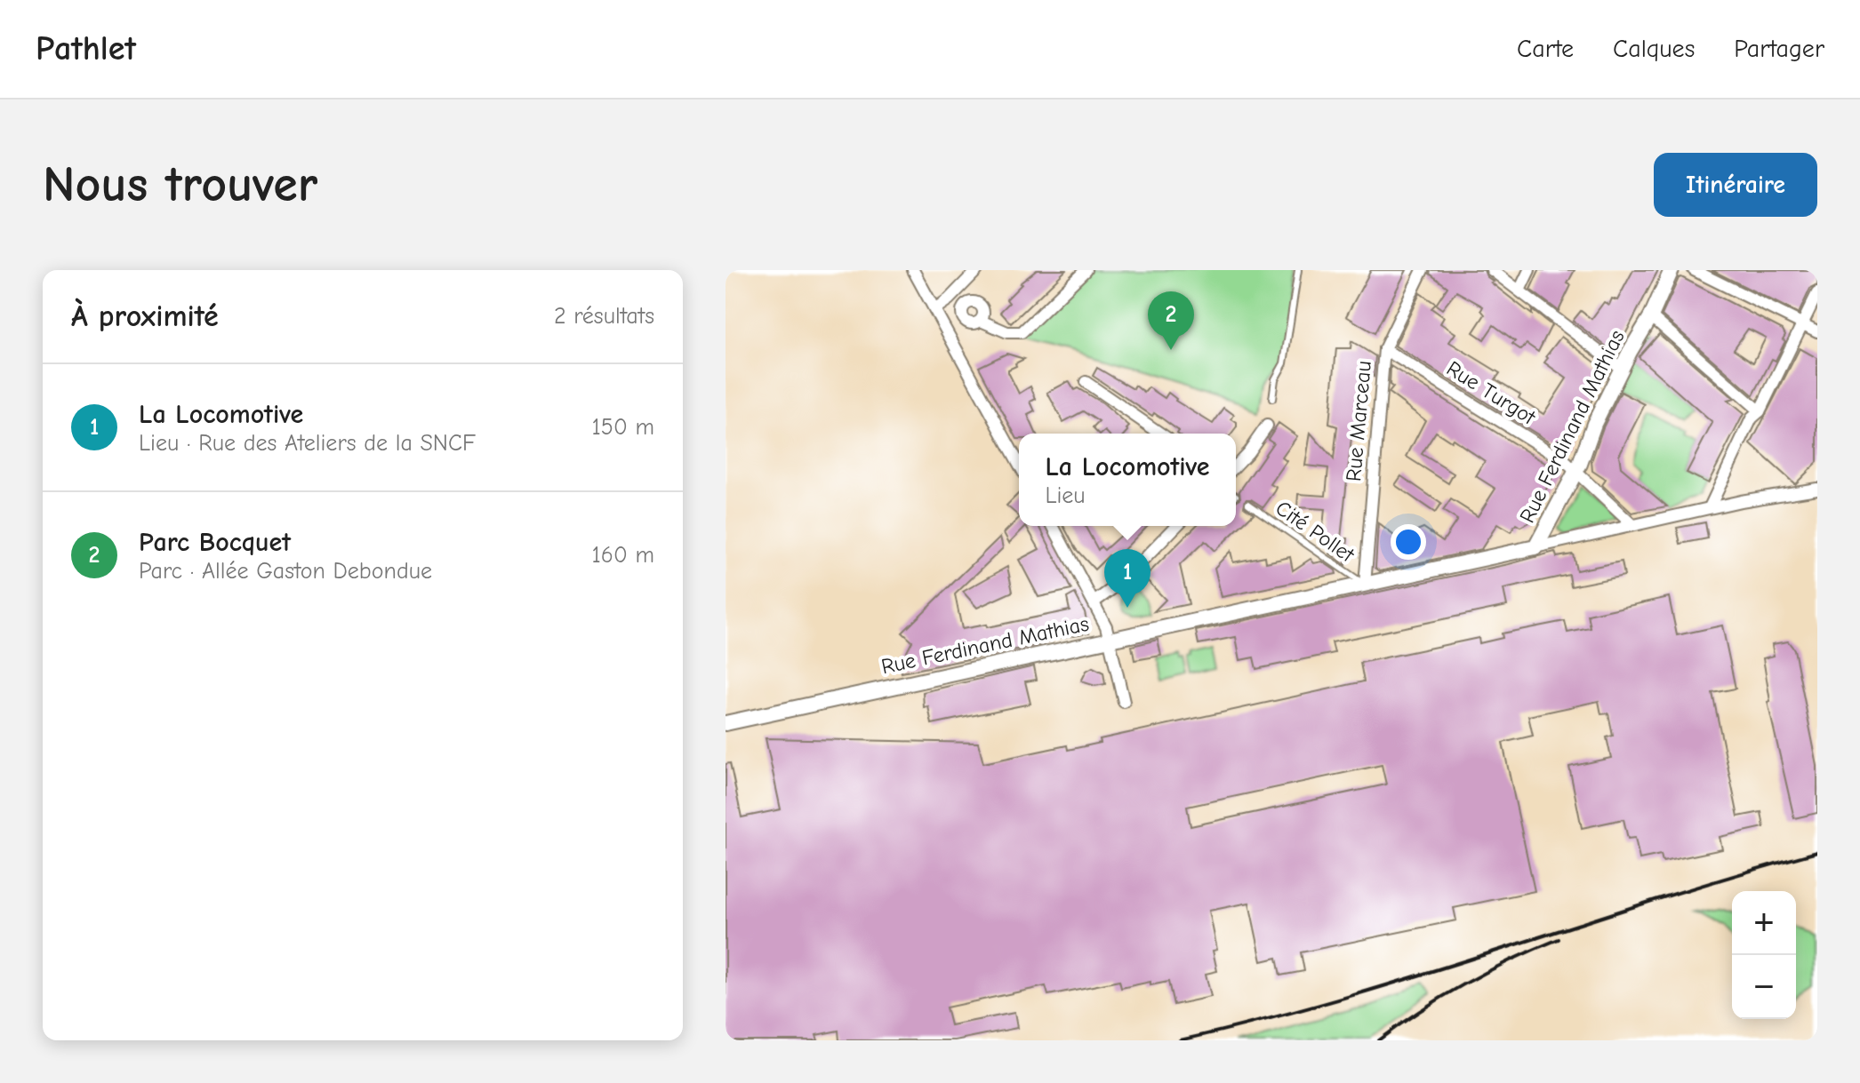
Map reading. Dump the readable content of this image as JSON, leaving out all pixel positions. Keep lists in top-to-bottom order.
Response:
{
  "streets": {
    "street": ["Rue Turgot", "Rue Marceau", "Rue Ferdinand Mathias"],
    "lane": ["Cité Pollet"]
  },
  "crossings": [
    ["Rue Turgot", "Rue Marceau"],
    ["Rue Turgot", "Rue Ferdinand Mathias"],
    ["Rue Marceau", "Rue Ferdinand Mathias"],
    ["Rue Marceau", "Cité Pollet"],
    ["Rue Ferdinand Mathias", "Cité Pollet"]
  ],
  "page": {
    "header": "Pathlet",
    "nav": ["Carte", "Calques", "Partager"],
    "buttons": "Itinéraire",
    "title": "Nous trouver",
    "heading": ["À proximité", "2 résultats"],
    "pins": ["2", "1"],
    "list": [
      {
        "mark": "1",
        "name": "La Locomotive",
        "note": "Lieu · Rue des Ateliers de la SNCF",
        "value": "150 m"
      },
      {
        "mark": "2",
        "name": "Parc Bocquet",
        "note": "Parc · Allée Gaston Debondue",
        "value": "160 m"
      }
    ],
    "popup": ["La Locomotive", "Lieu"],
    "map_buttons": ["+", "−"]
  }
}
